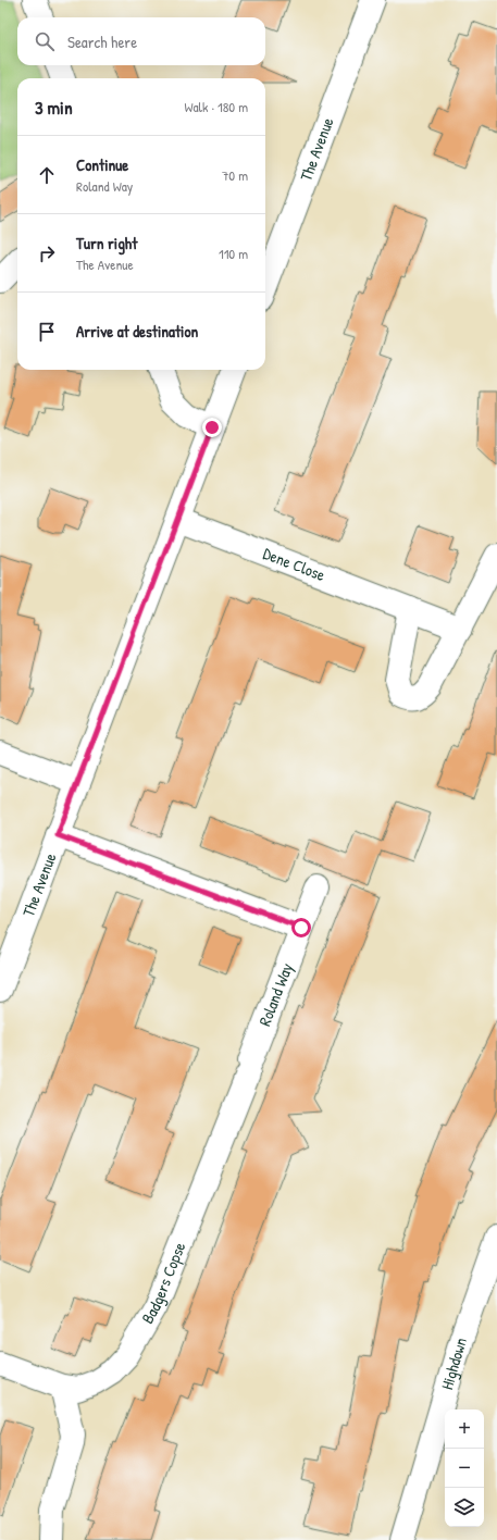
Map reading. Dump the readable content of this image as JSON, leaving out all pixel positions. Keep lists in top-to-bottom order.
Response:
{
  "streets": {
    "street": [
      "The Avenue",
      "Dene Close",
      "Roland Way",
      "Badgers Copse",
      "Highdown"
    ]
  },
  "crossings": [
    ["The Avenue", "Dene Close"],
    ["Roland Way", "Badgers Copse"]
  ],
  "page": {
    "search": "Search here",
    "heading": ["3 min", "Walk · 180 m"],
    "list": [
      ["Continue", "Roland Way", "70 m"],
      ["Turn right", "The Avenue", "110 m"],
      "Arrive at destination"
    ],
    "map_buttons": ["+", "−"]
  }
}
